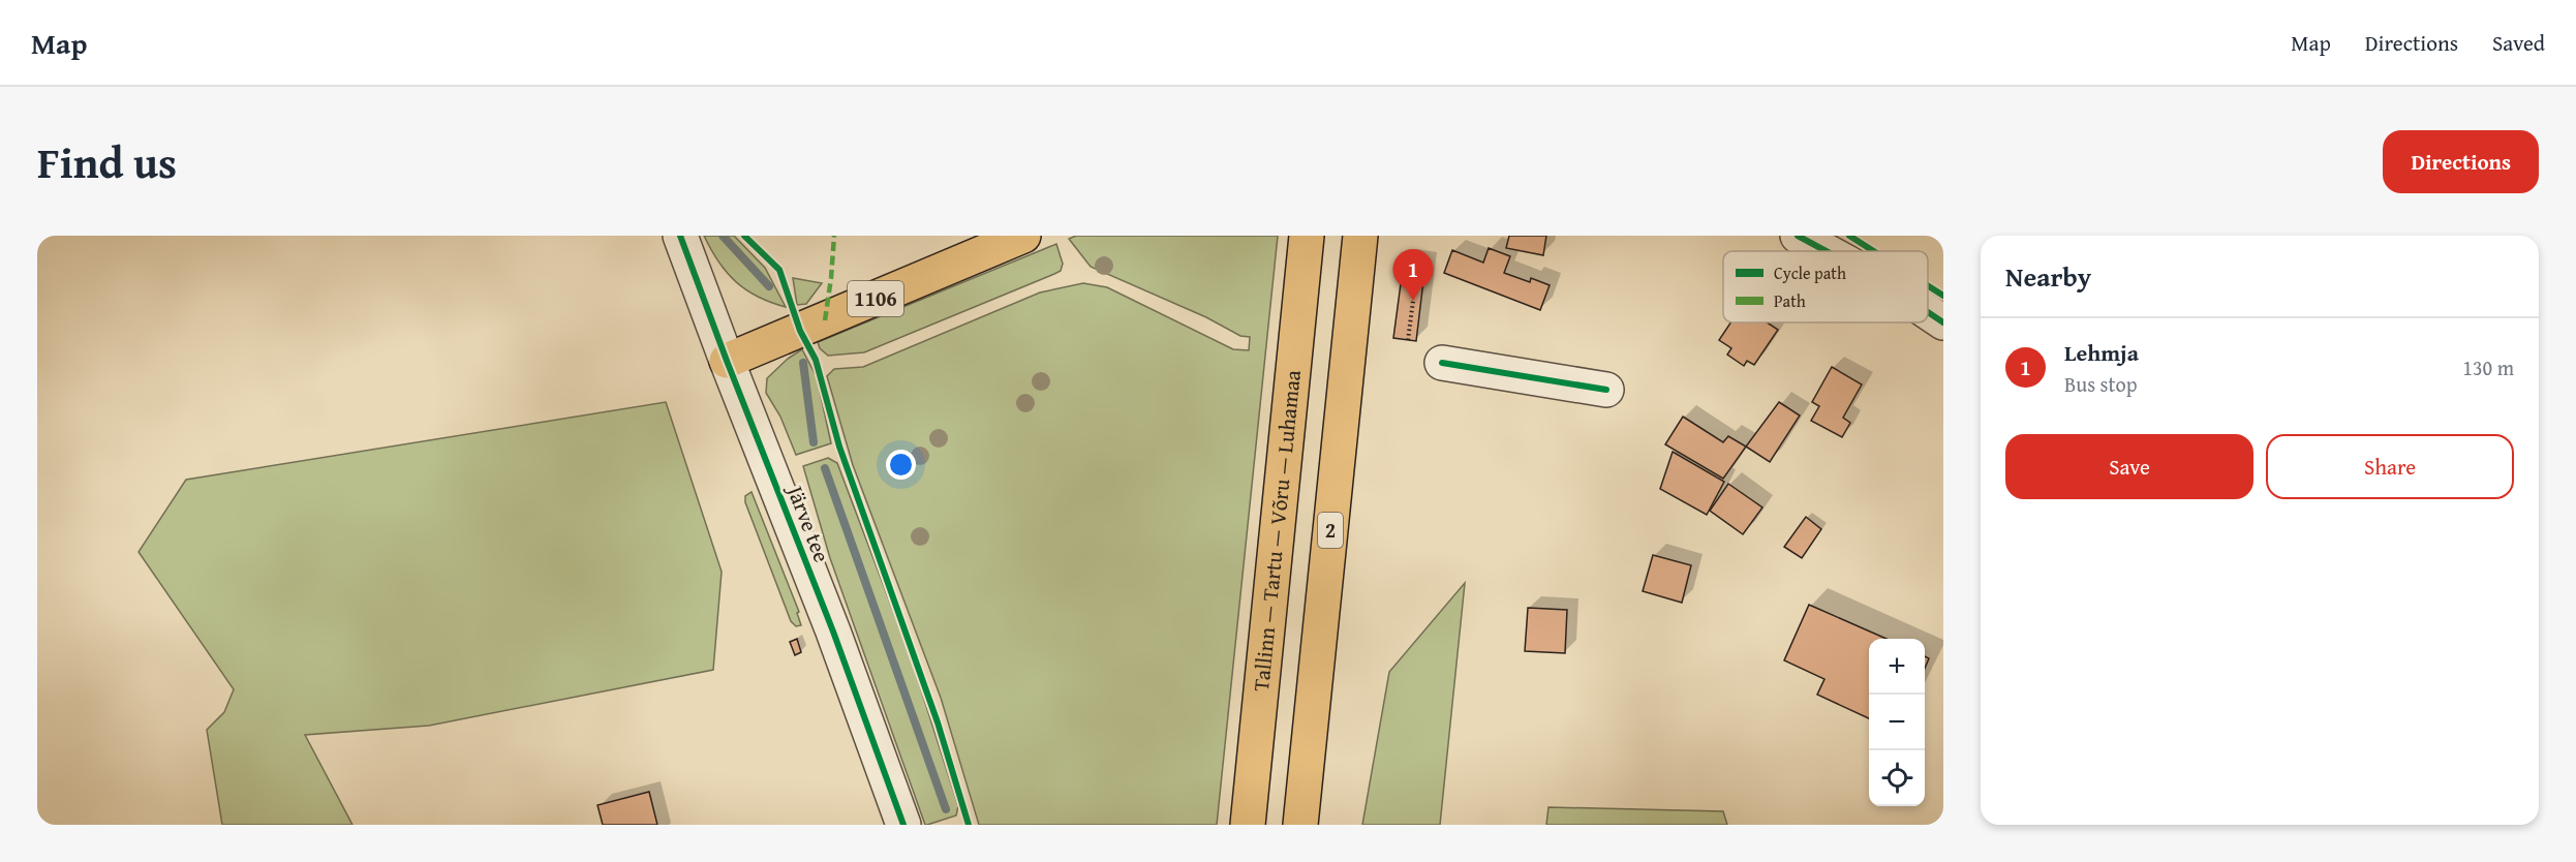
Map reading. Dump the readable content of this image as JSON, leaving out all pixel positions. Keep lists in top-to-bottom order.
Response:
{
  "streets": {
    "highway": ["1106", "Tallinn — Tartu — Võru — Luhamaa", "2"],
    "street": ["Järve tee"]
  },
  "crossings": [
    ["1106", "Järve tee"]
  ],
  "legend": ["Cycle path", "Path"],
  "page": {
    "header": "Map",
    "nav": ["Map", "Directions", "Saved"],
    "title": "Find us",
    "buttons": [
      "Directions",
      ["Save", "Share"]
    ],
    "heading": "Nearby",
    "pins": "1",
    "list": [
      {
        "mark": "1",
        "name": "Lehmja",
        "note": "Bus stop",
        "value": "130 m"
      }
    ],
    "map_buttons": ["+", "−"]
  }
}
